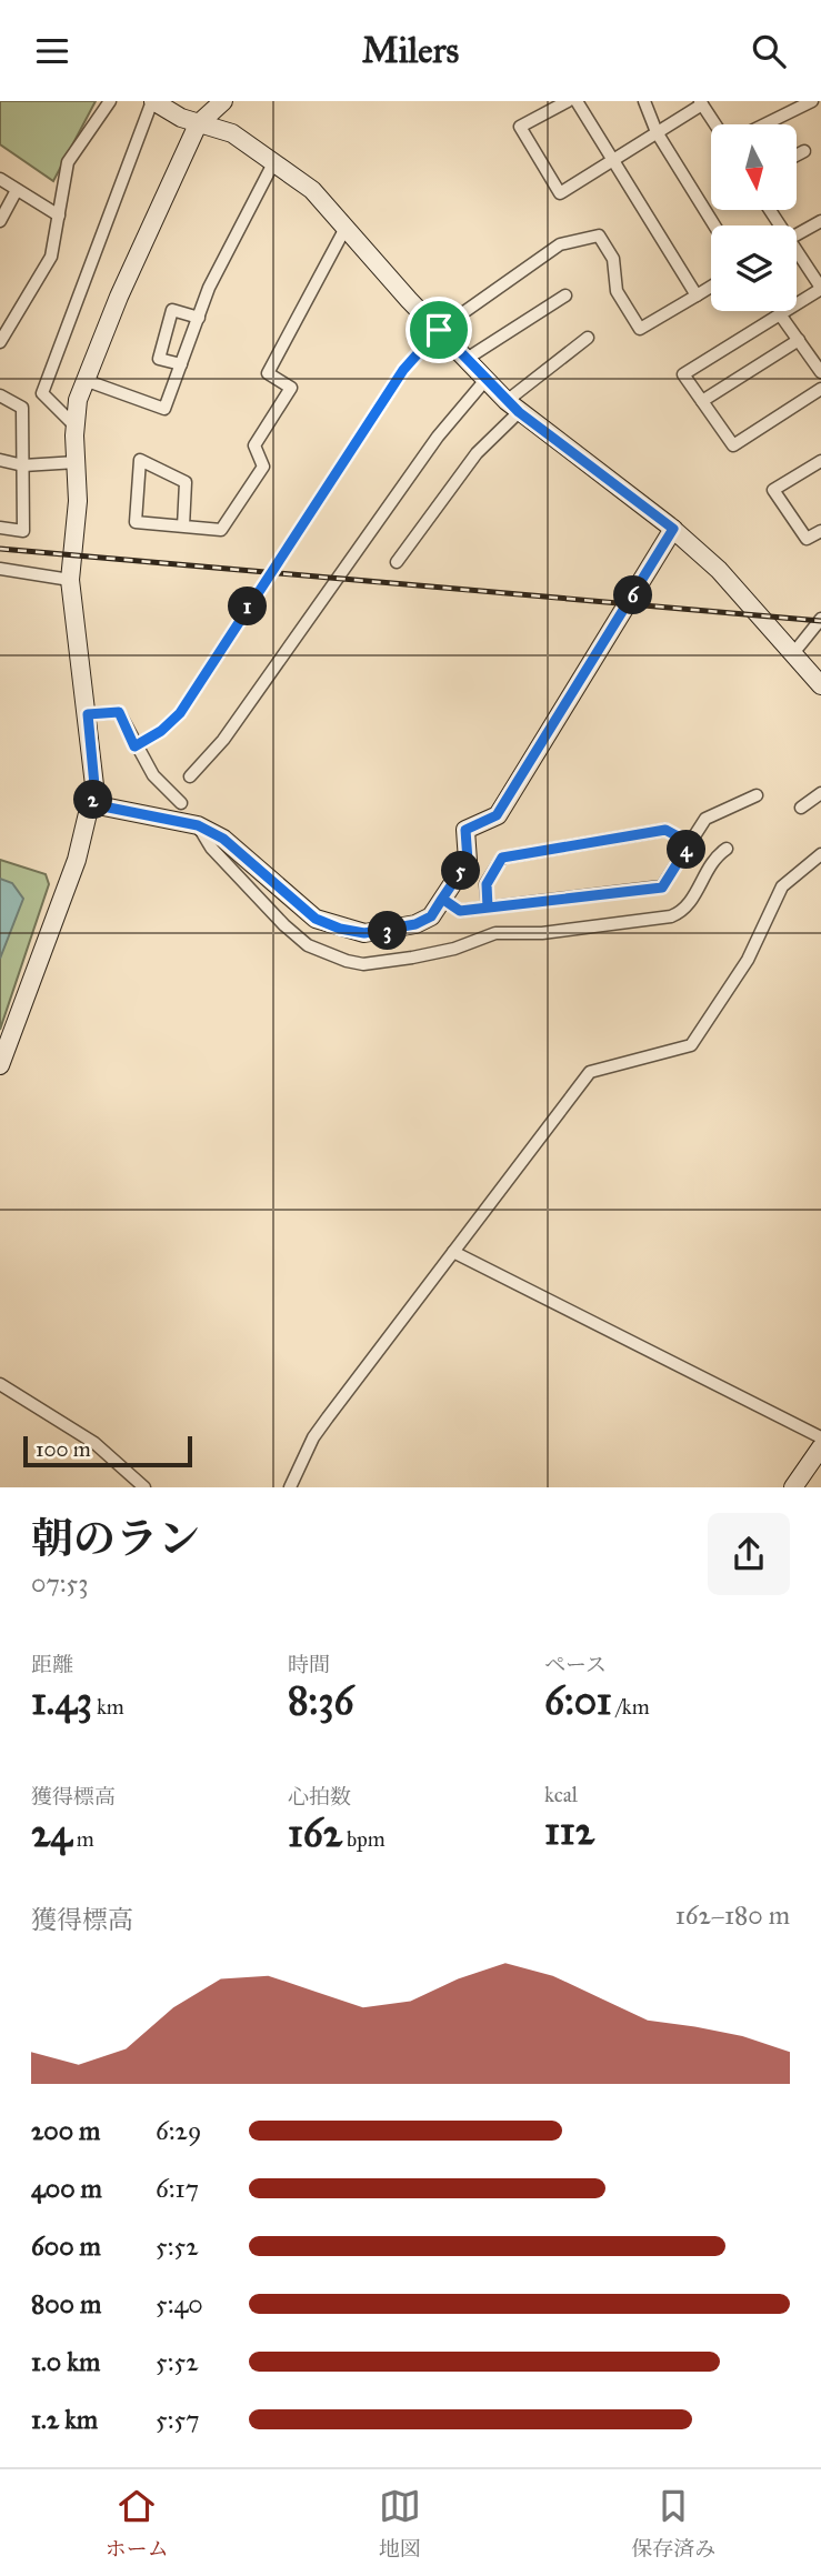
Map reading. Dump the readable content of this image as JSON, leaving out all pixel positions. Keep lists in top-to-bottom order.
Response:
{
  "scale_bar": "100 m",
  "north": "bottom",
  "page": {
    "header": "Milers",
    "pins": [
      "6",
      "1",
      "2",
      "4",
      "5",
      "3"
    ],
    "scale": "100 m",
    "heading": ["朝のラン", "07:53"],
    "stats": [
      ["距離", "1.43 km"],
      ["時間", "8:36"],
      ["ペース", "6:01 /km"],
      ["獲得標高", "24 m"],
      ["心拍数", "162 bpm"],
      ["kcal", "112"]
    ],
    "chart": ["獲得標高", "162–180 m"],
    "list": [
      {
        "name": "200 m",
        "note": "6:29"
      },
      {
        "name": "400 m",
        "note": "6:17"
      },
      {
        "name": "600 m",
        "note": "5:52"
      },
      {
        "name": "800 m",
        "note": "5:40"
      },
      {
        "name": "1.0 km",
        "note": "5:52"
      },
      {
        "name": "1.2 km",
        "note": "5:57"
      }
    ],
    "tabs": ["ホーム", "地図", "保存済み"]
  }
}
